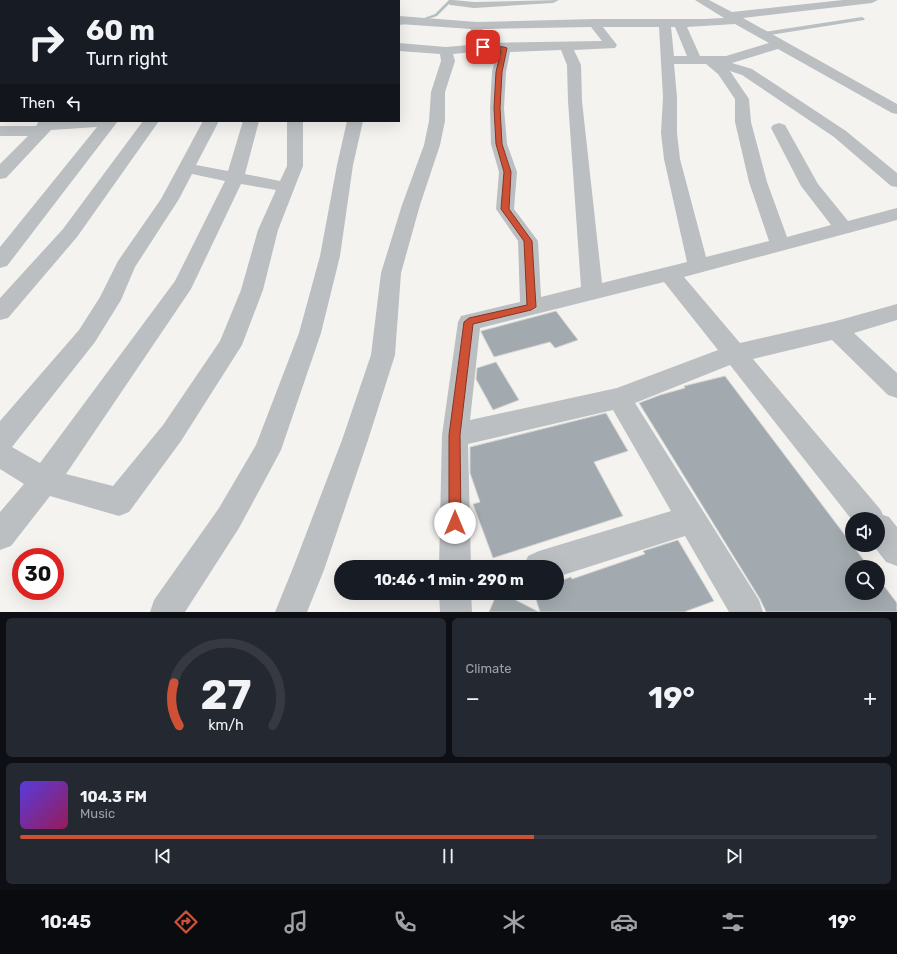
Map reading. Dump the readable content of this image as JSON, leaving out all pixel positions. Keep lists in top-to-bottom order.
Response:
{
  "page": {
    "turn": ["60 m", "Turn right"],
    "then": "Then",
    "limit": "30",
    "trip": "10:46 · 1 min · 290 m",
    "tile": "Climate",
    "heat": ["−", "19°", "+"],
    "song": ["104.3 FM", "Music"],
    "tabs": ["10:45", "19°"],
    "gauge": ["27", "km/h"]
  }
}
